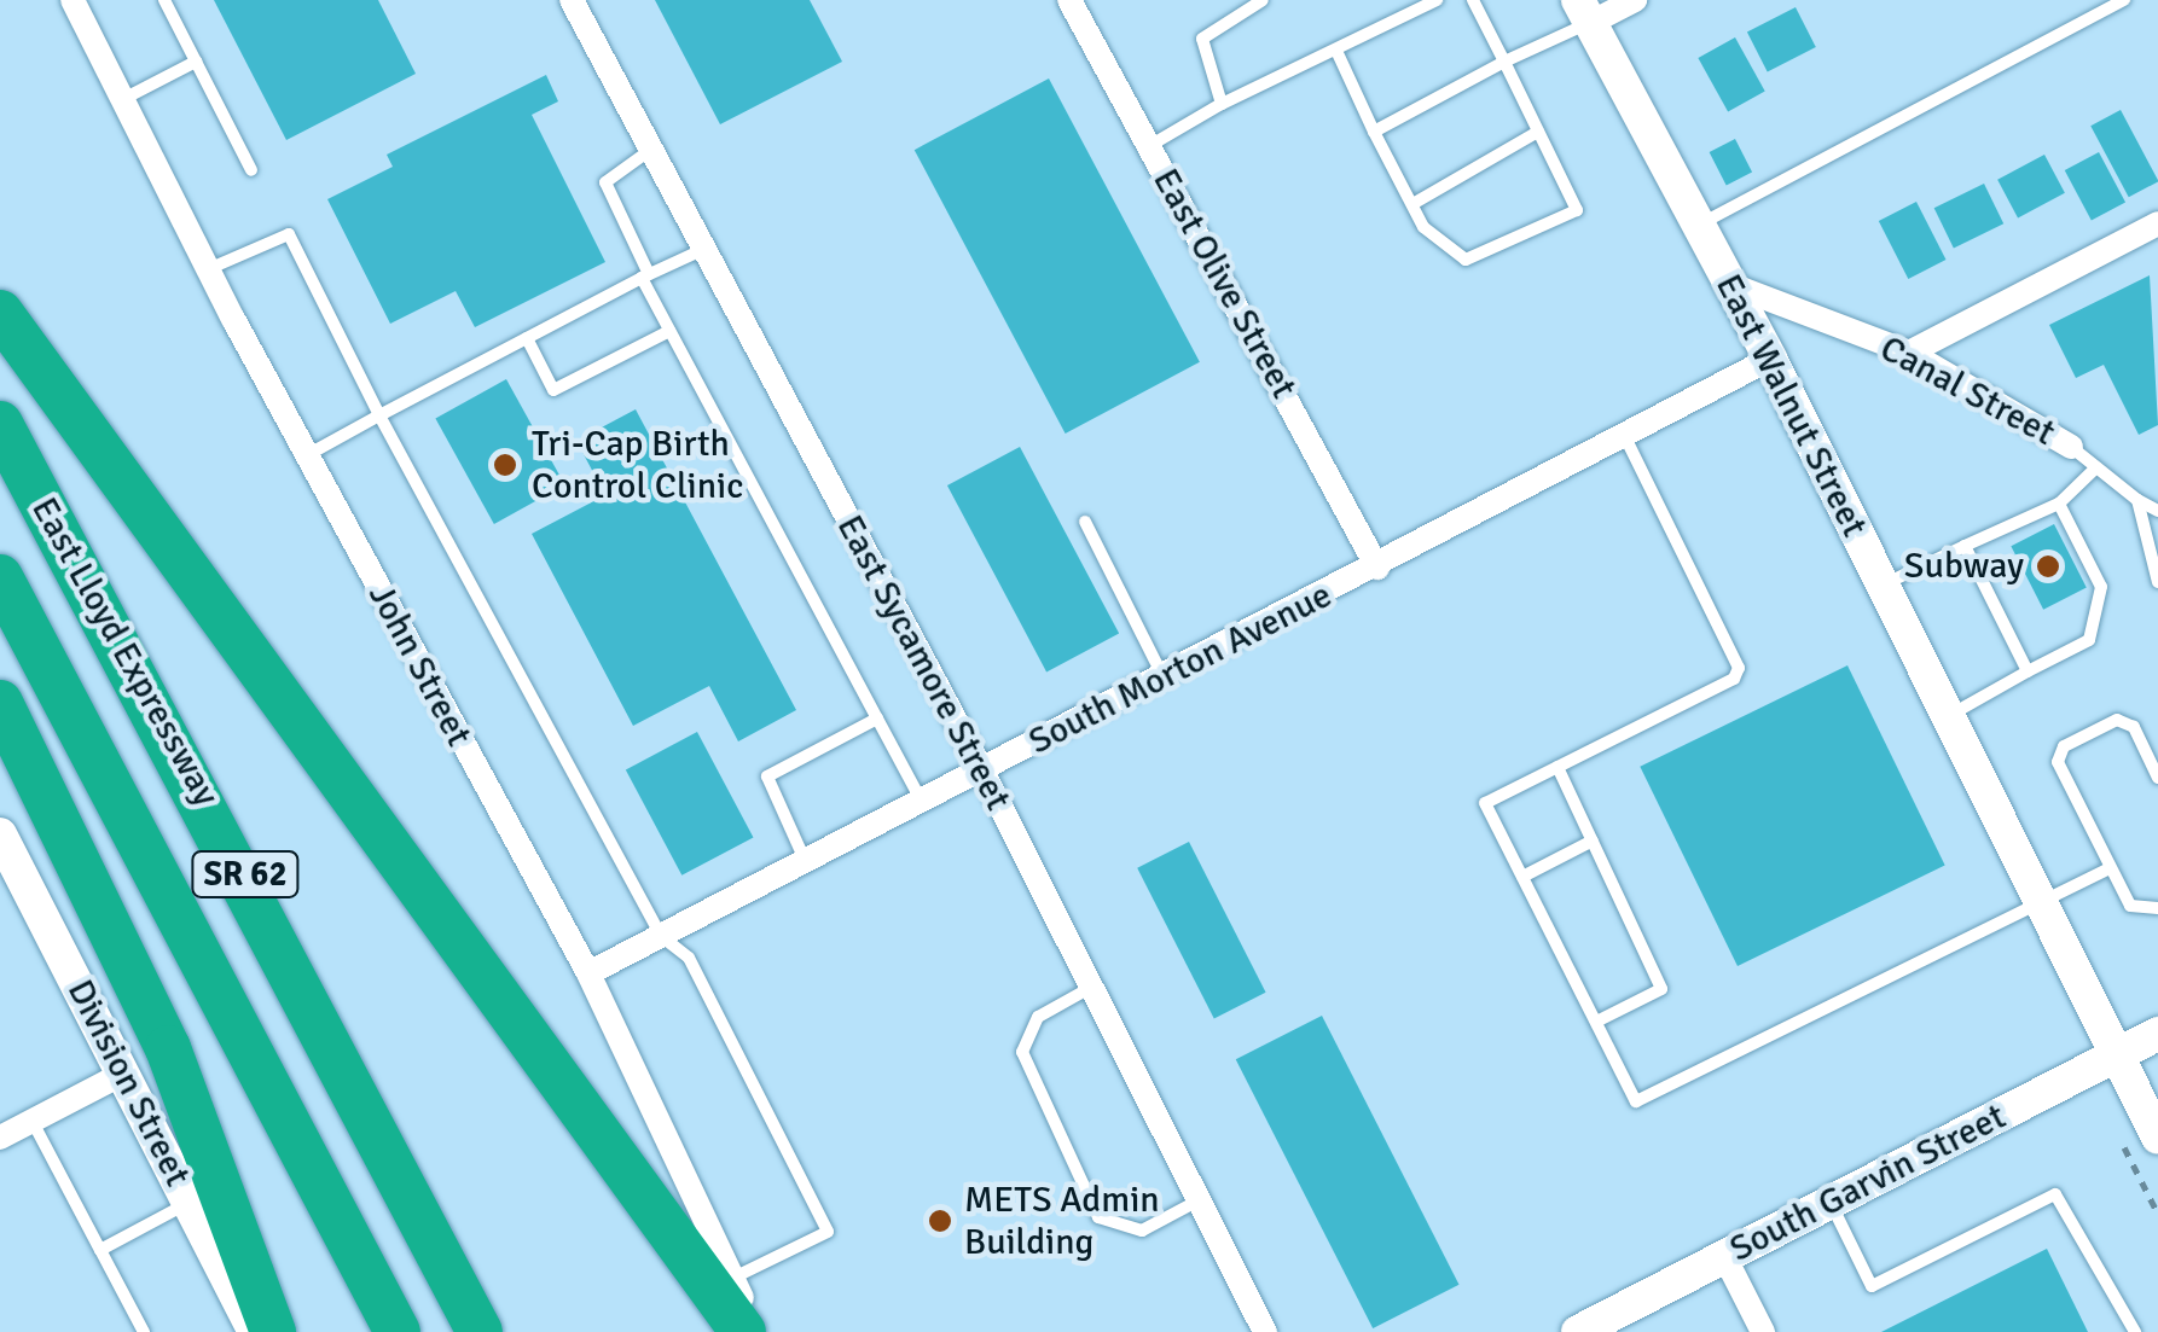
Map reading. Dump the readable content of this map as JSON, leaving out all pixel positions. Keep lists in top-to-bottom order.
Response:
{
  "streets": {
    "highway": ["East Lloyd Expressway", "SR 62"],
    "main road": ["East Walnut Street", "Division Street", "South Garvin Street"],
    "street": [
      "East Olive Street",
      "Canal Street",
      "East Sycamore Street",
      "John Street",
      "South Morton Avenue"
    ]
  },
  "crossings": [
    ["East Olive Street", "South Morton Avenue"],
    ["Canal Street", "East Walnut Street"],
    ["East Walnut Street", "South Morton Avenue"],
    ["East Walnut Street", "South Garvin Street"],
    ["East Sycamore Street", "South Morton Avenue"],
    ["John Street", "South Morton Avenue"]
  ],
  "places": ["Tri-Cap Birth Control Clinic", "Subway", "METS Admin Building"]
}
